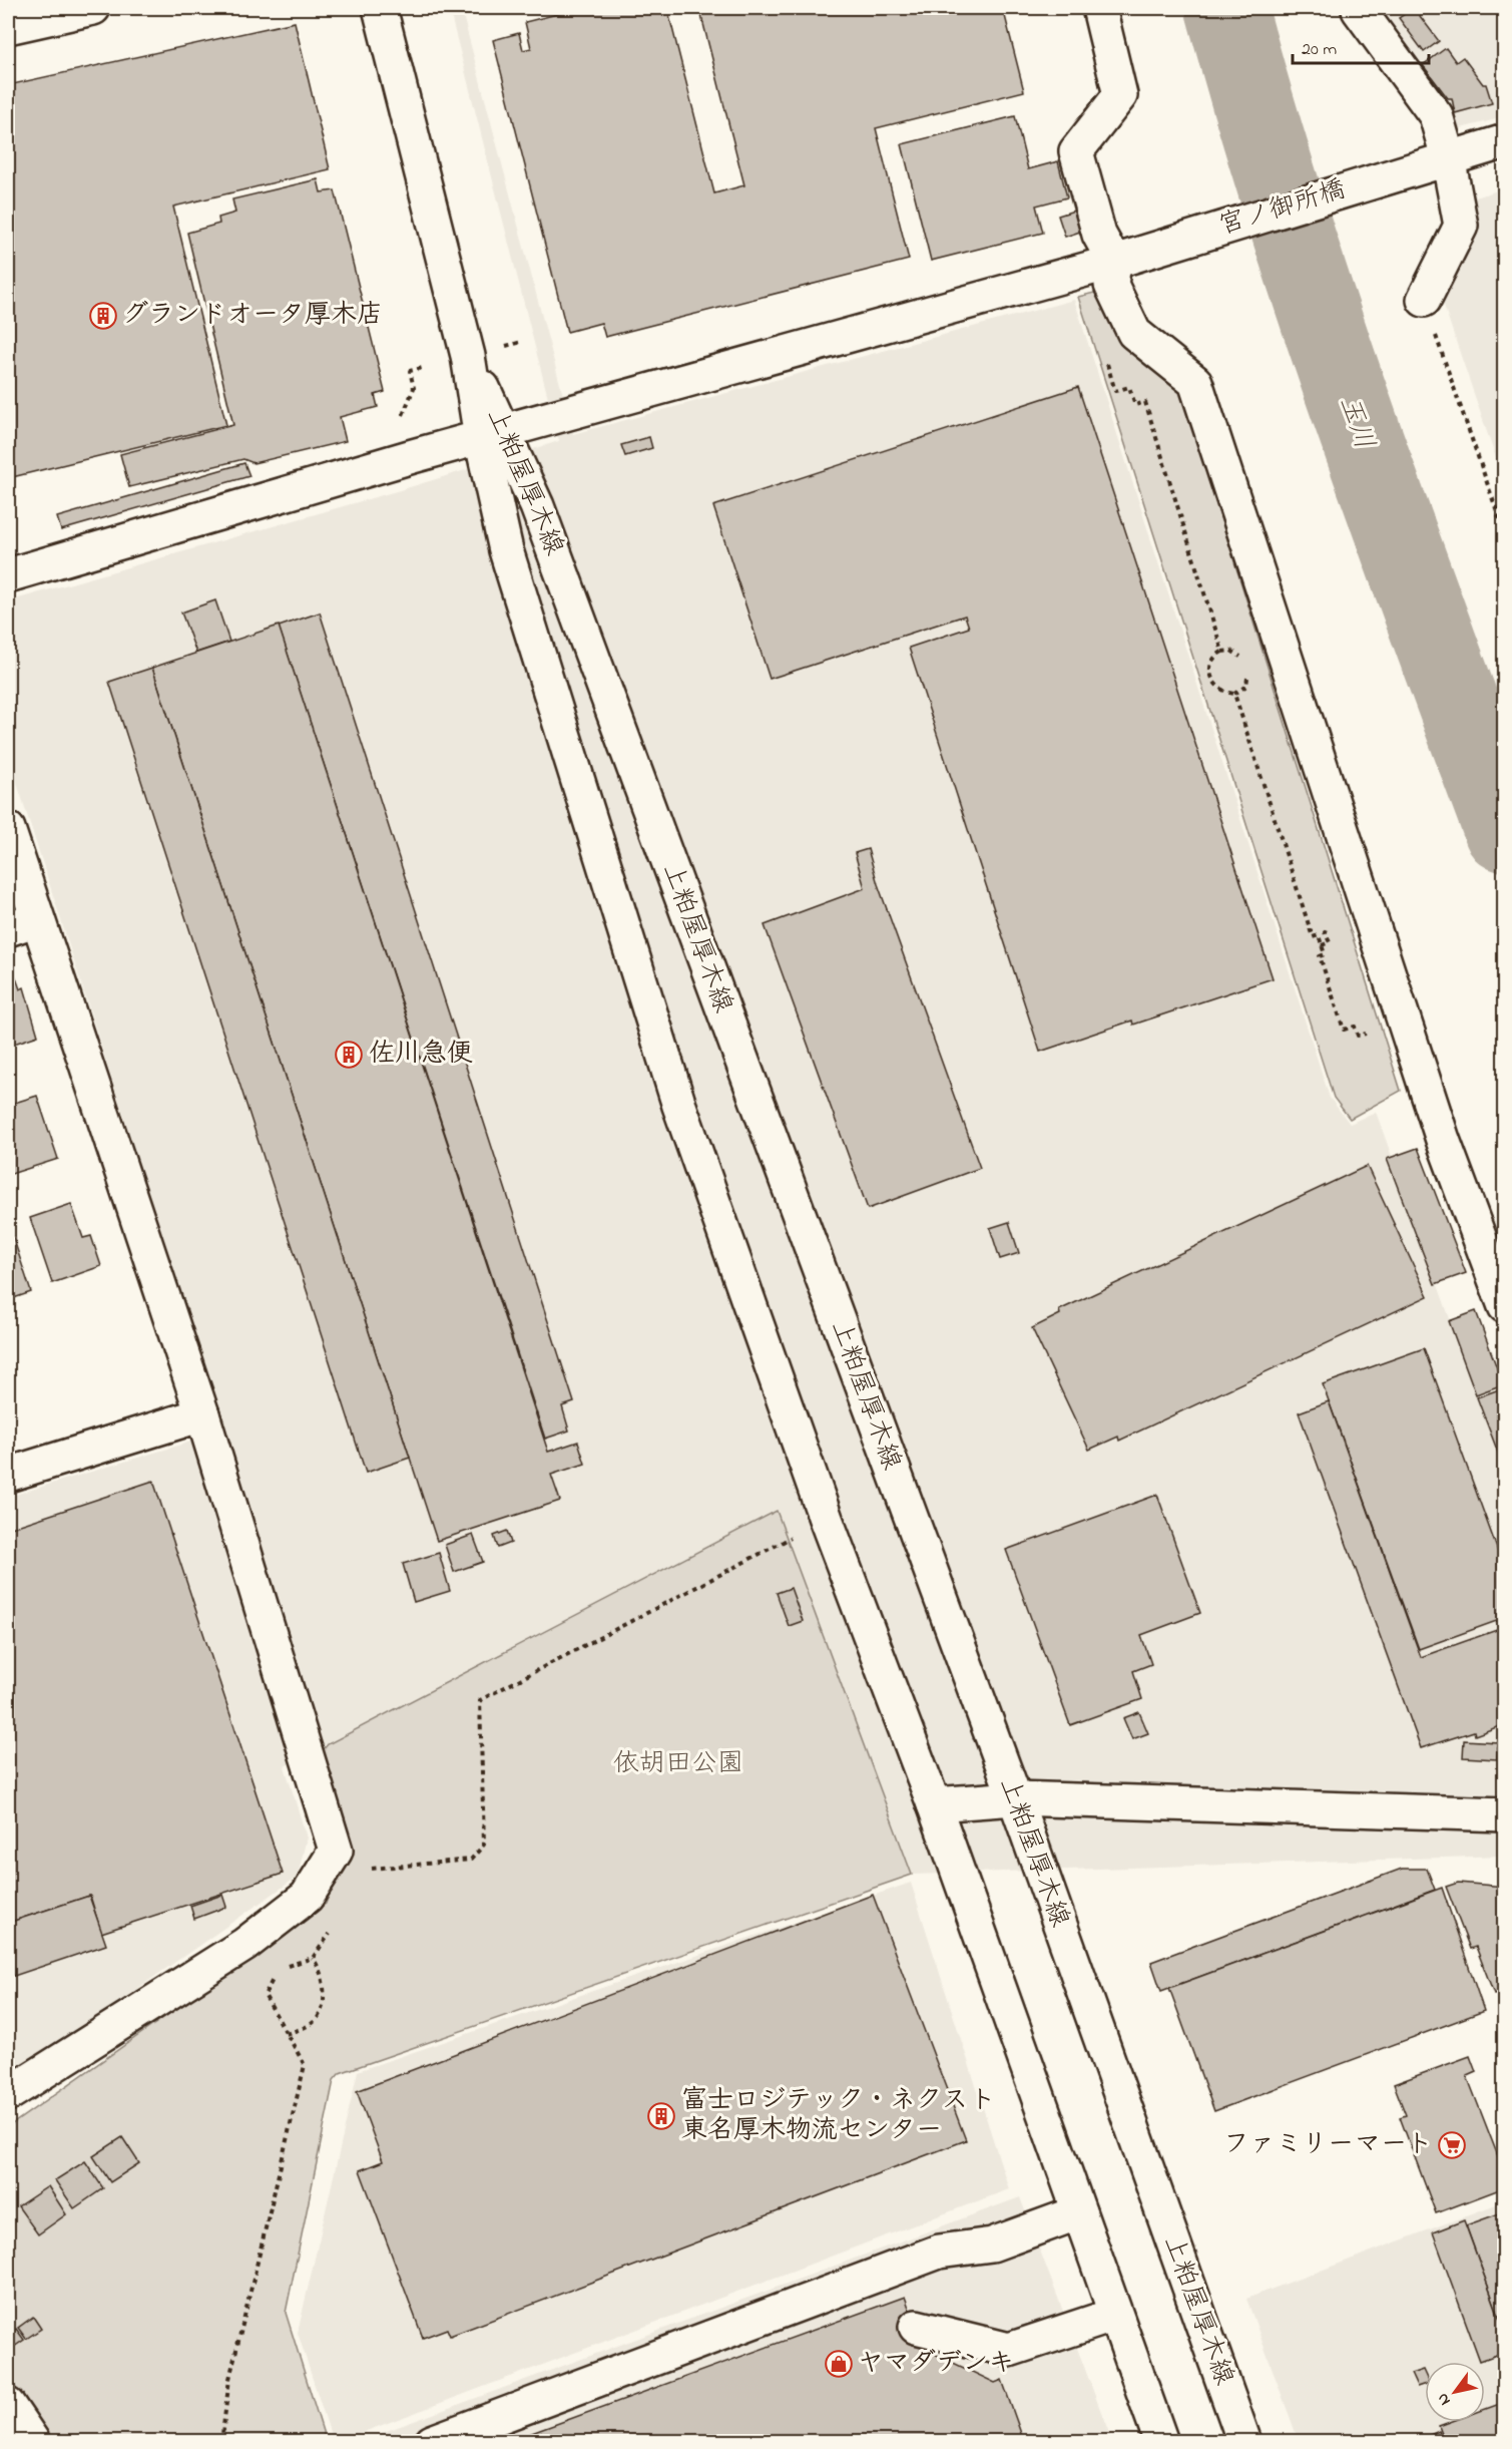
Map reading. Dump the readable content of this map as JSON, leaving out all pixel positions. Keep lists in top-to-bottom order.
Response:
{
  "streets": {
    "street": ["宮ノ御所橋", "上粕屋厚木線"]
  },
  "crossings": [
    ["宮ノ御所橋", "上粕屋厚木線"]
  ],
  "water": ["玉川"],
  "parks": ["依胡田公園"],
  "places": {
    "building": ["グランドオータ厚木店", "佐川急便", "富士ロジテック・ネクスト 東名厚木物流センター"],
    "supermarket": ["ファミリーマート"],
    "shop": ["ヤマダデンキ"]
  },
  "scale_bar": "20 m",
  "north": "bottom left"
}
